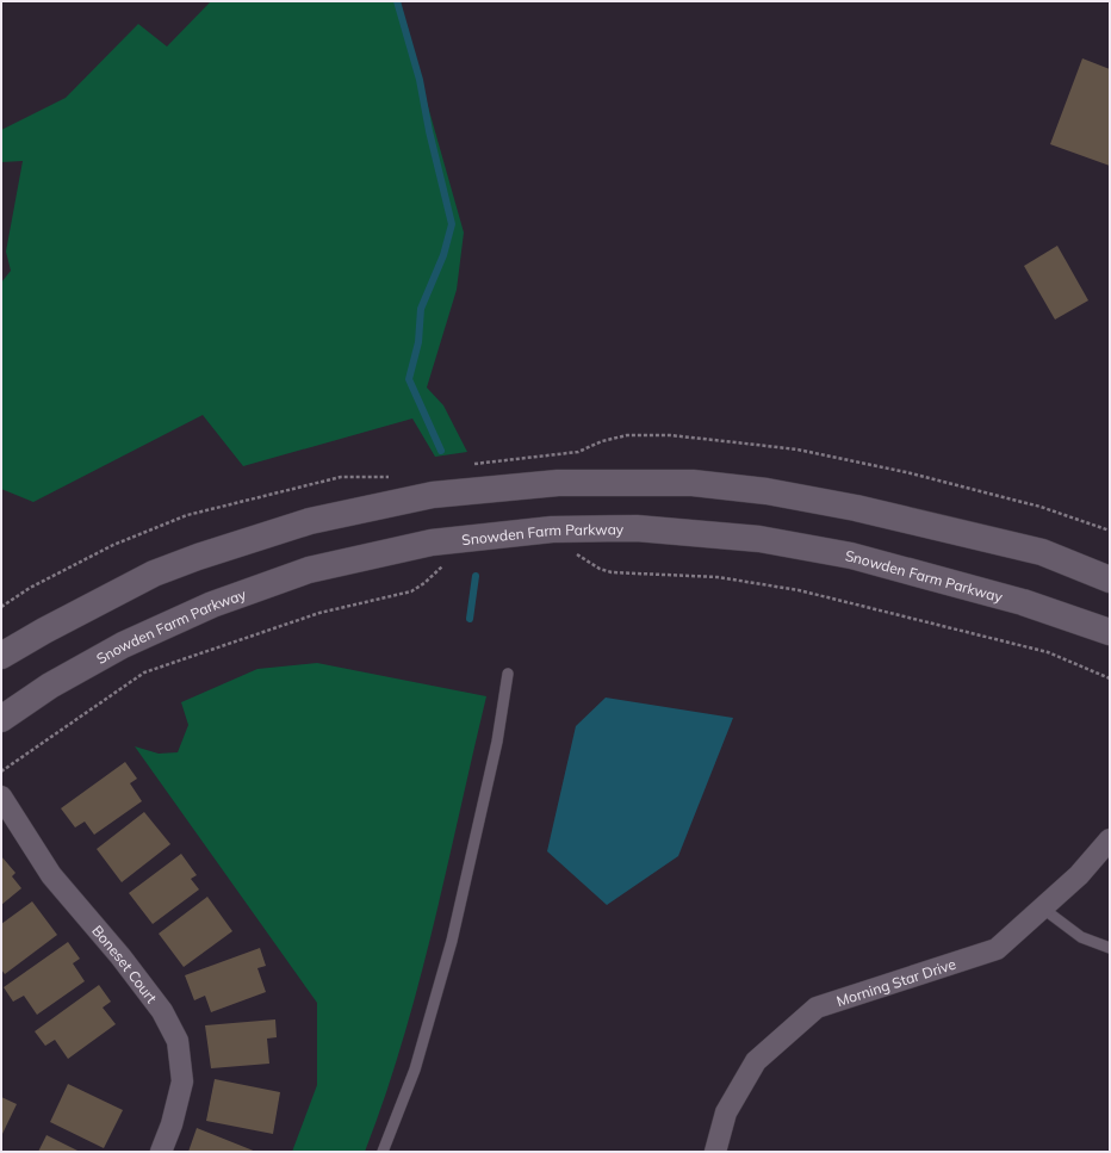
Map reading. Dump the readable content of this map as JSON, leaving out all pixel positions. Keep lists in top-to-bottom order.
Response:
{
  "streets": {
    "main road": ["Snowden Farm Parkway"],
    "street": ["Boneset Court", "Morning Star Drive"]
  }
}
